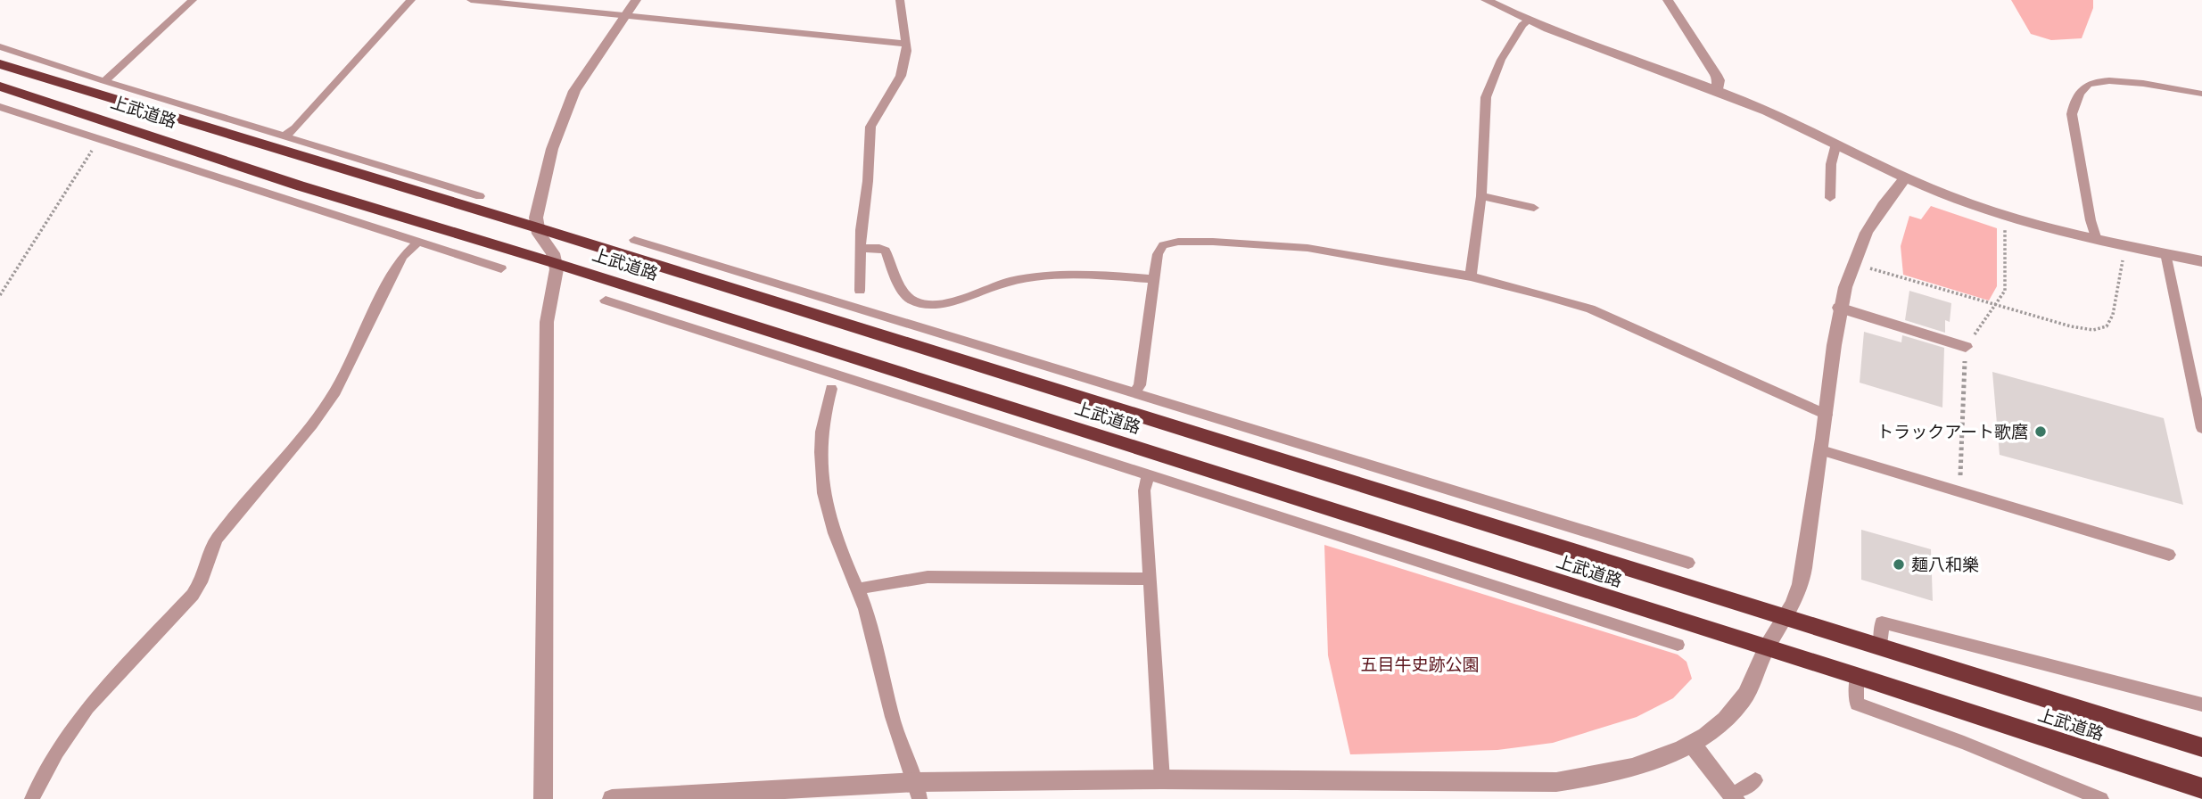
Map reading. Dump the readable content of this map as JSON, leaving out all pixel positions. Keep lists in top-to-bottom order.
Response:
{
  "streets": {
    "highway": ["上武道路"]
  },
  "parks": ["五目牛史跡公園"],
  "places": ["トラックアート歌麿", "麺八和樂"]
}
